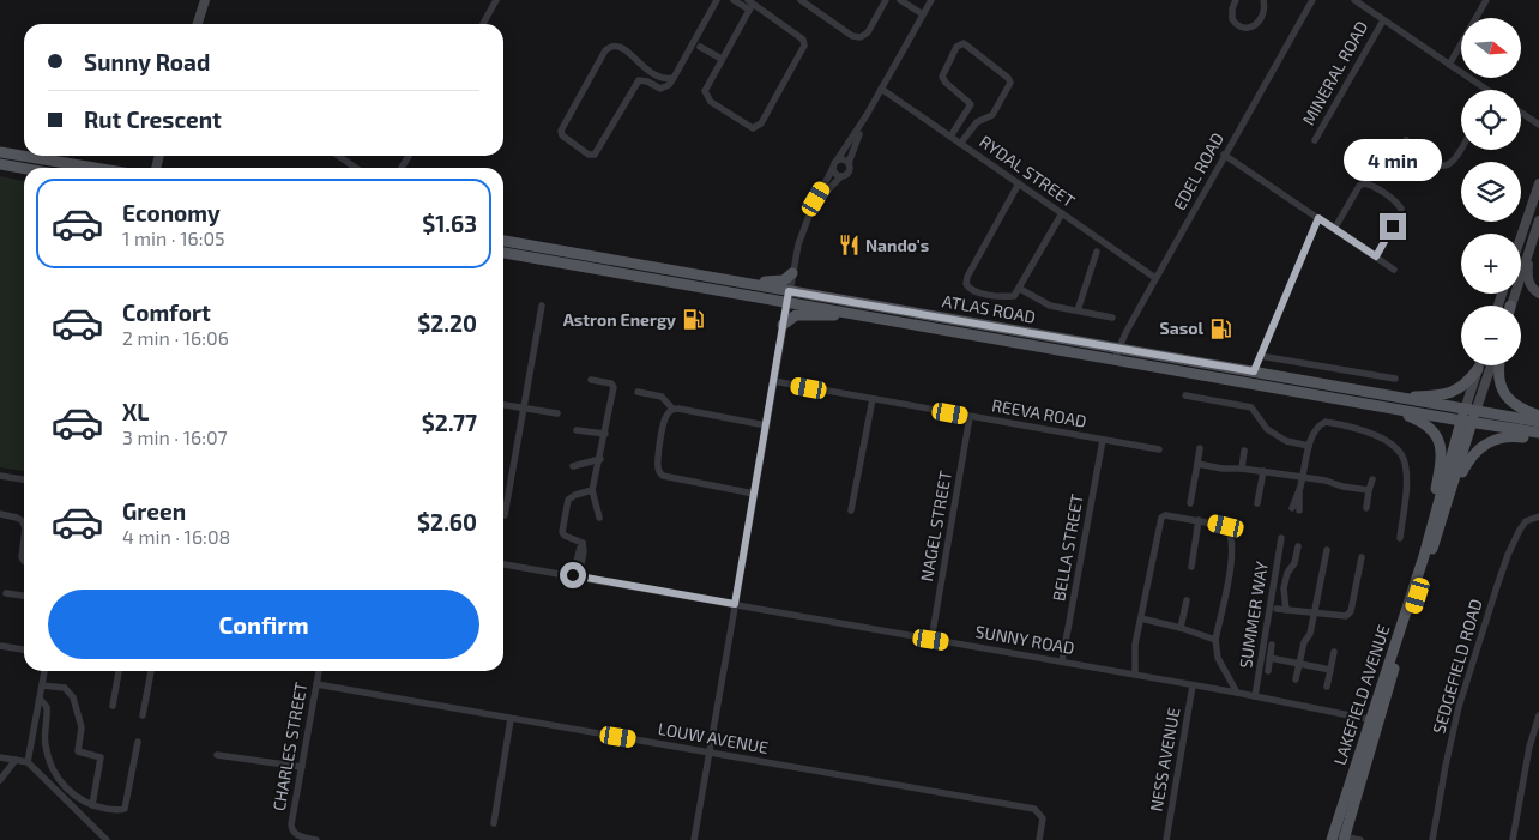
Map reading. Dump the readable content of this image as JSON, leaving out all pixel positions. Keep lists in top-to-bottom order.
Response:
{
  "streets": {
    "main road": ["ATLAS ROAD", "LAKEFIELD AVENUE"],
    "street": [
      "MINERAL ROAD",
      "RYDAL STREET",
      "EDEL ROAD",
      "REEVA ROAD",
      "NAGEL STREET",
      "BELLA STREET",
      "SUMMER WAY",
      "SUNNY ROAD",
      "SEDGEFIELD ROAD",
      "LOUW AVENUE",
      "CHARLES STREET",
      "NESS AVENUE"
    ]
  },
  "crossings": [
    ["RYDAL STREET", "EDEL ROAD"],
    ["EDEL ROAD", "ATLAS ROAD"],
    ["ATLAS ROAD", "LAKEFIELD AVENUE"],
    ["REEVA ROAD", "NAGEL STREET"],
    ["REEVA ROAD", "BELLA STREET"],
    ["NAGEL STREET", "SUNNY ROAD"],
    ["BELLA STREET", "SUNNY ROAD"],
    ["SUMMER WAY", "SUNNY ROAD"],
    ["SUNNY ROAD", "LAKEFIELD AVENUE"],
    ["SUNNY ROAD", "NESS AVENUE"],
    ["LOUW AVENUE", "CHARLES STREET"]
  ],
  "places": {
    "restaurant": ["Nando's"],
    "fuel station": ["Astron Energy", "Sasol"]
  },
  "north": "right",
  "page": {
    "map_buttons": ["+", "−"],
    "banner": ["Sunny Road", "Rut Crescent"],
    "bubble": "4 min",
    "list": [
      {
        "name": "Economy",
        "note": "1 min · 16:05",
        "value": "$1.63"
      },
      {
        "name": "Comfort",
        "note": "2 min · 16:06",
        "value": "$2.20"
      },
      {
        "name": "XL",
        "note": "3 min · 16:07",
        "value": "$2.77"
      },
      {
        "name": "Green",
        "note": "4 min · 16:08",
        "value": "$2.60"
      }
    ],
    "buttons": "Confirm"
  }
}
